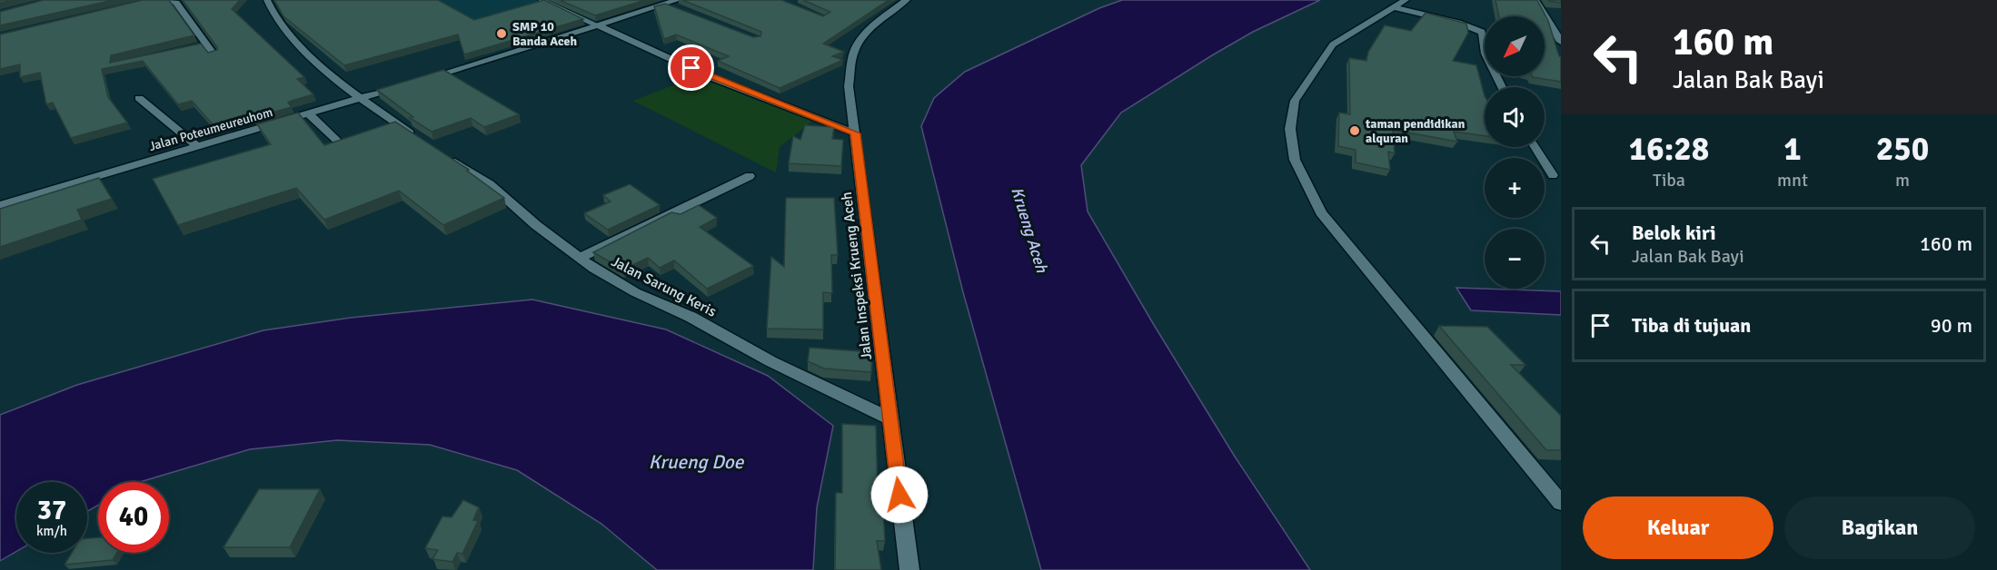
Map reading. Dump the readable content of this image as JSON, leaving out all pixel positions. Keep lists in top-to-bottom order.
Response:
{
  "streets": {
    "street": ["Jalan Poteumeureuhom", "Jalan Inspeksi Krueng Aceh", "Jalan Sarung Keris"]
  },
  "crossings": [
    ["Jalan Inspeksi Krueng Aceh", "Jalan Sarung Keris"]
  ],
  "water": ["Krueng Aceh", "Krueng Doe"],
  "places": ["SMP 10 Banda Aceh", "taman pendidikan alquran"],
  "north": "bottom left",
  "page": {
    "turn": ["160 m", "Jalan Bak Bayi"],
    "map_buttons": ["+", "−"],
    "eta": [
      "16:28",
      "Tiba",
      "1",
      "mnt",
      "250",
      "m"
    ],
    "list": [
      {
        "name": "Belok kiri",
        "note": "Jalan Bak Bayi",
        "value": "160 m"
      },
      {
        "name": "Tiba di tujuan",
        "value": "90 m"
      }
    ],
    "speed": "37 km/h",
    "limit": "40",
    "buttons": ["Keluar", "Bagikan"]
  }
}
